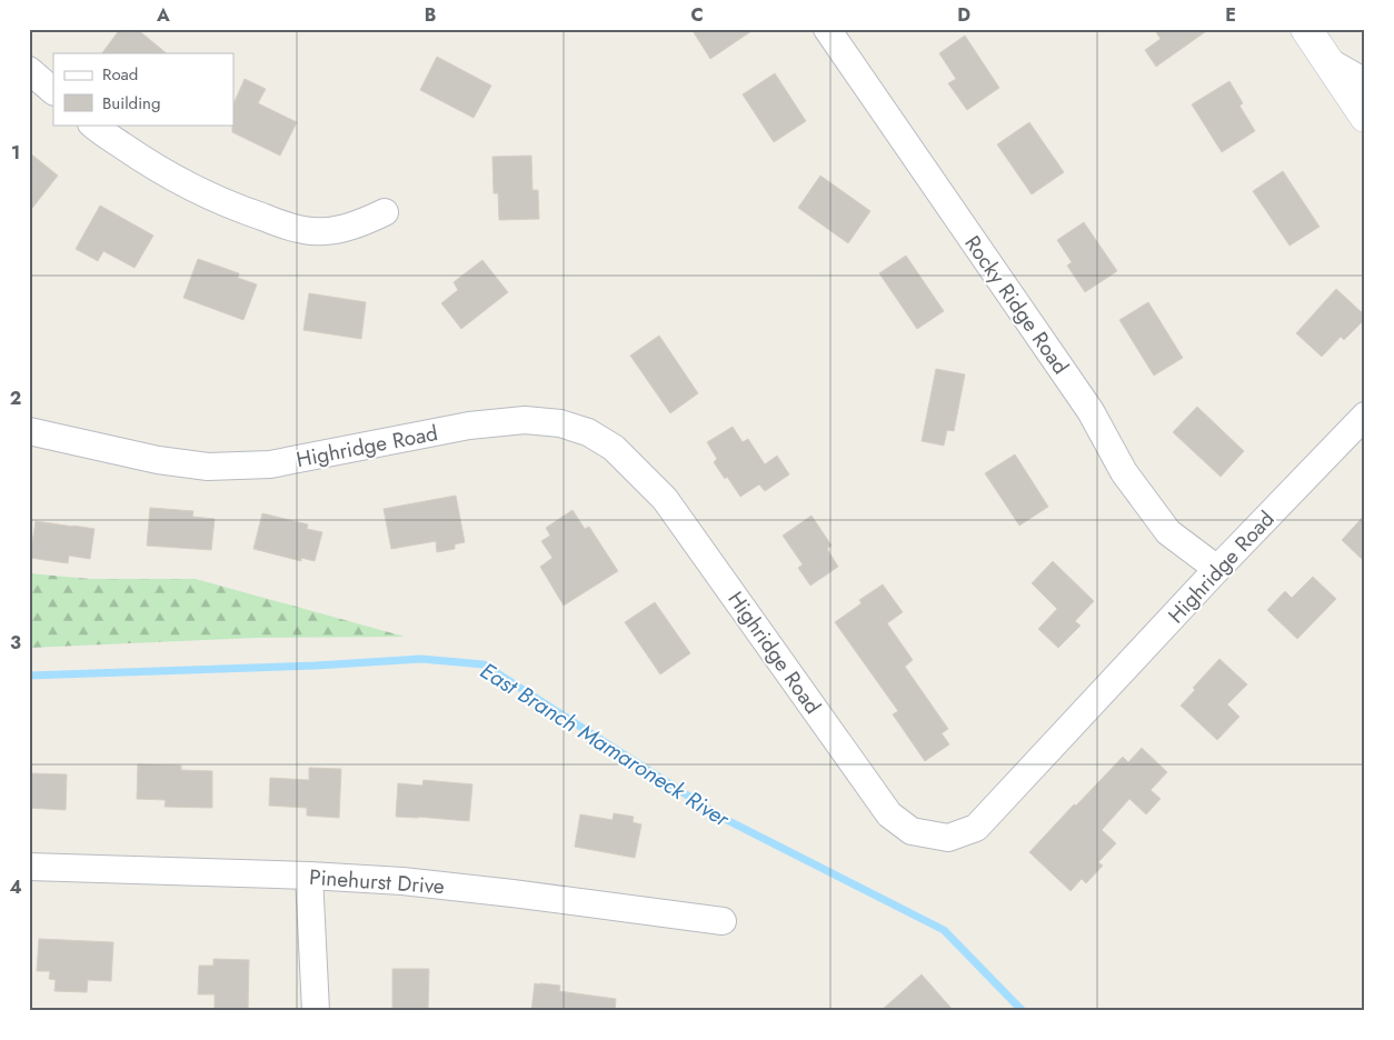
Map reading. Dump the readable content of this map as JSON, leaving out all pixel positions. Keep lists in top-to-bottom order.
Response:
{
  "streets": {
    "street": ["Rocky Ridge Road", "Highridge Road", "Pinehurst Drive"]
  },
  "crossings": [
    ["Rocky Ridge Road", "Highridge Road"]
  ],
  "water": ["East Branch Mamaroneck River"],
  "legend": ["Road", "Building"],
  "grid": {
    "columns": [
      "A",
      "B",
      "C",
      "D",
      "E"
    ],
    "rows": [
      "1",
      "2",
      "3",
      "4"
    ]
  }
}
